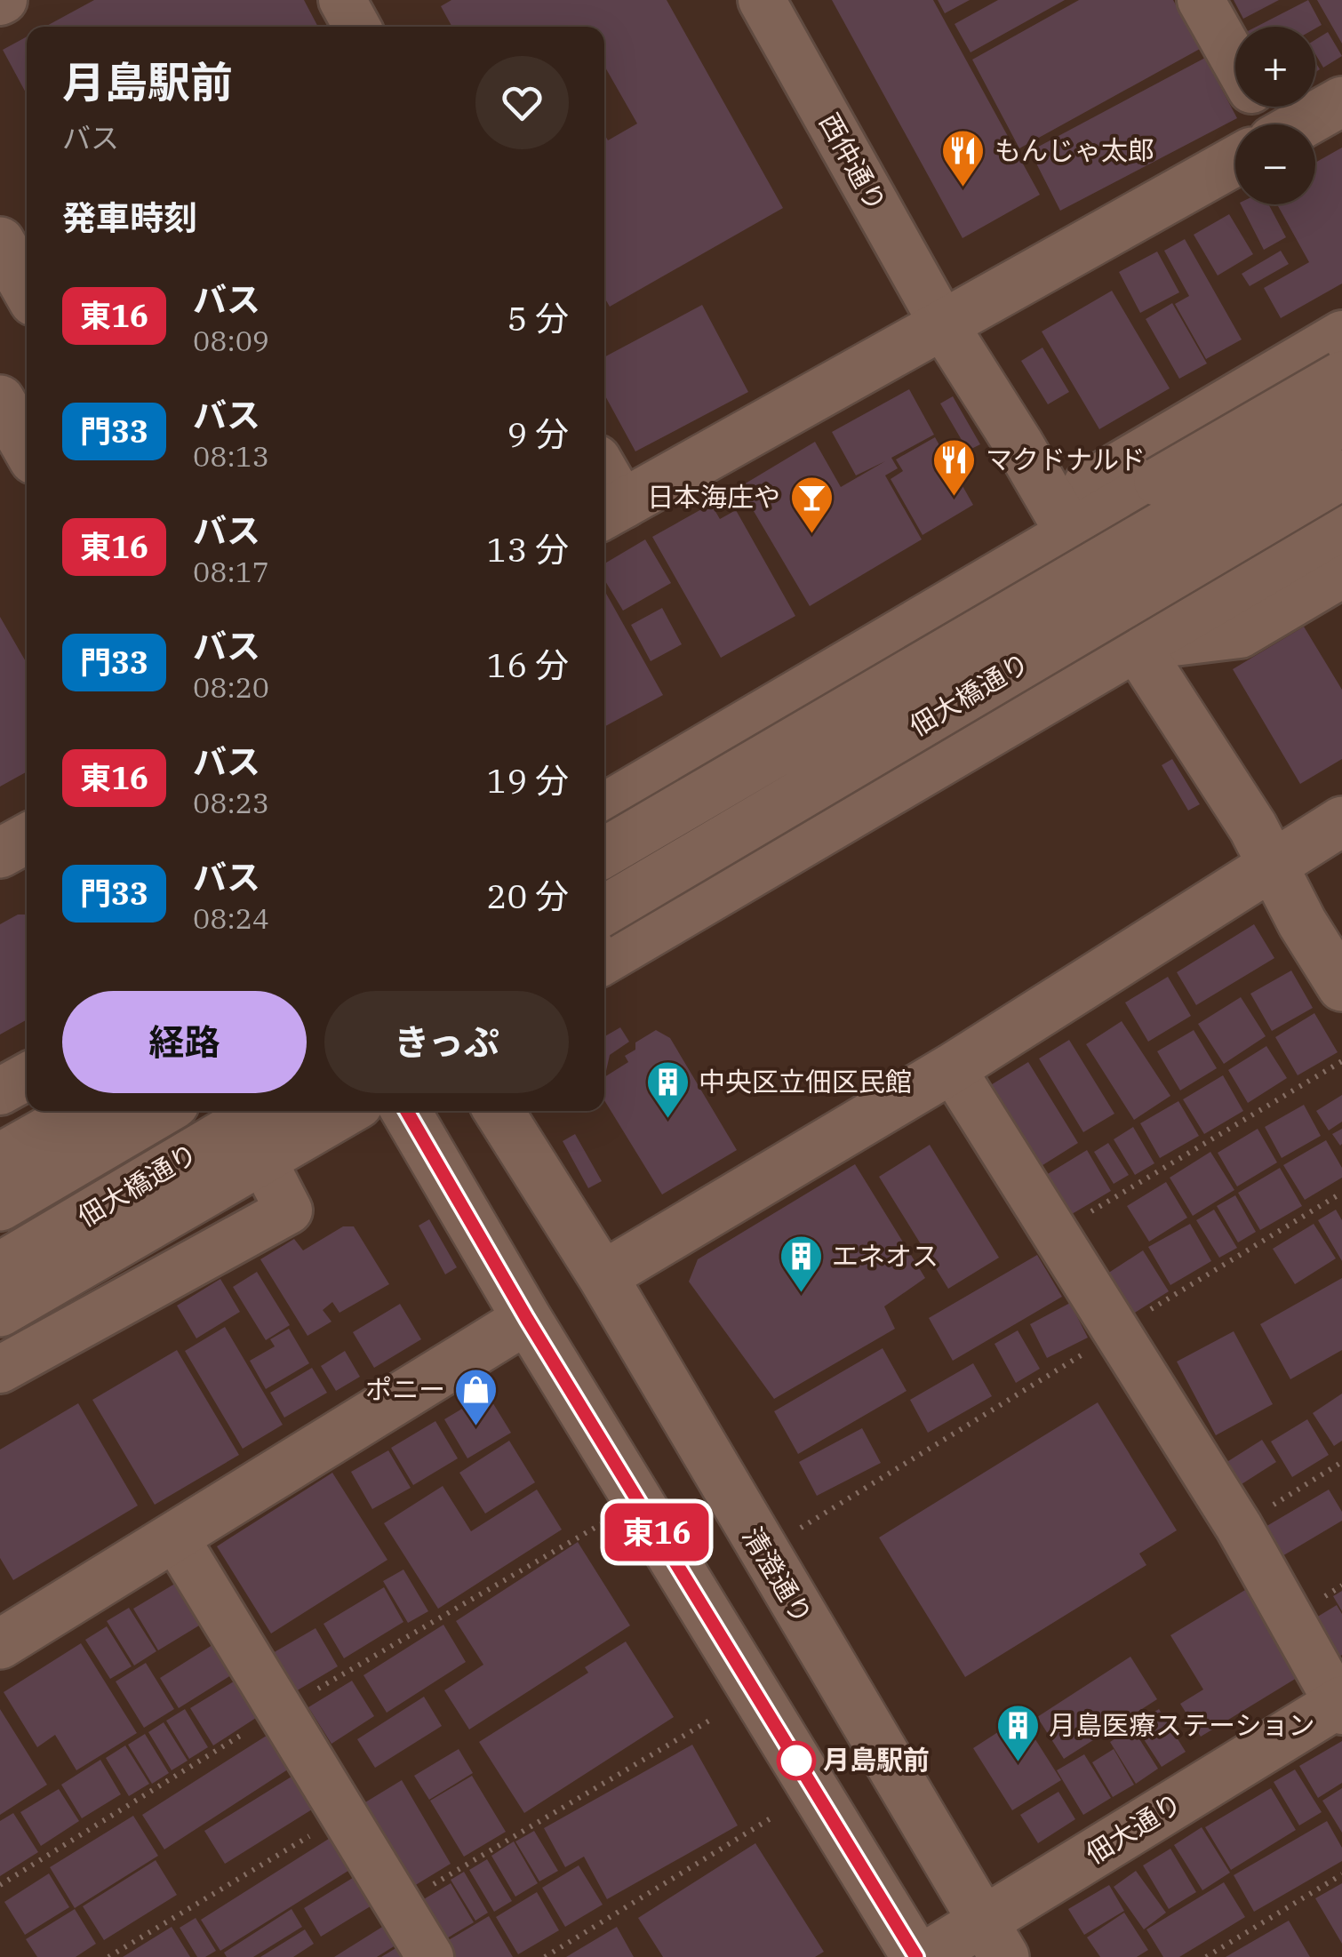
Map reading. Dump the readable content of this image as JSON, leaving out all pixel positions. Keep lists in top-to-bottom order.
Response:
{
  "streets": {
    "main road": ["佃大橋通り", "清澄通り", "佃大通り"],
    "street": ["西仲通り"]
  },
  "crossings": [
    ["清澄通り", "佃大通り"]
  ],
  "places": {
    "restaurant": ["もんじゃ太郎", "マクドナルド"],
    "bar": ["日本海庄や"],
    "building": ["中央区立佃区民館", "エネオス", "月島医療ステーション"],
    "shop": ["ポニー"],
    "other": ["月島駅前"]
  },
  "lines": ["bus line 東16"],
  "page": {
    "on_map": "東16",
    "map_buttons": ["+", "−"],
    "heading": [
      ["月島駅前", "バス"],
      "発車時刻"
    ],
    "list": [
      {
        "mark": "東16",
        "name": "バス",
        "note": "08:09",
        "value": "5 分"
      },
      {
        "mark": "門33",
        "name": "バス",
        "note": "08:13",
        "value": "9 分"
      },
      {
        "mark": "東16",
        "name": "バス",
        "note": "08:17",
        "value": "13 分"
      },
      {
        "mark": "門33",
        "name": "バス",
        "note": "08:20",
        "value": "16 分"
      },
      {
        "mark": "東16",
        "name": "バス",
        "note": "08:23",
        "value": "19 分"
      },
      {
        "mark": "門33",
        "name": "バス",
        "note": "08:24",
        "value": "20 分"
      }
    ],
    "buttons": ["経路", "きっぷ"]
  }
}
